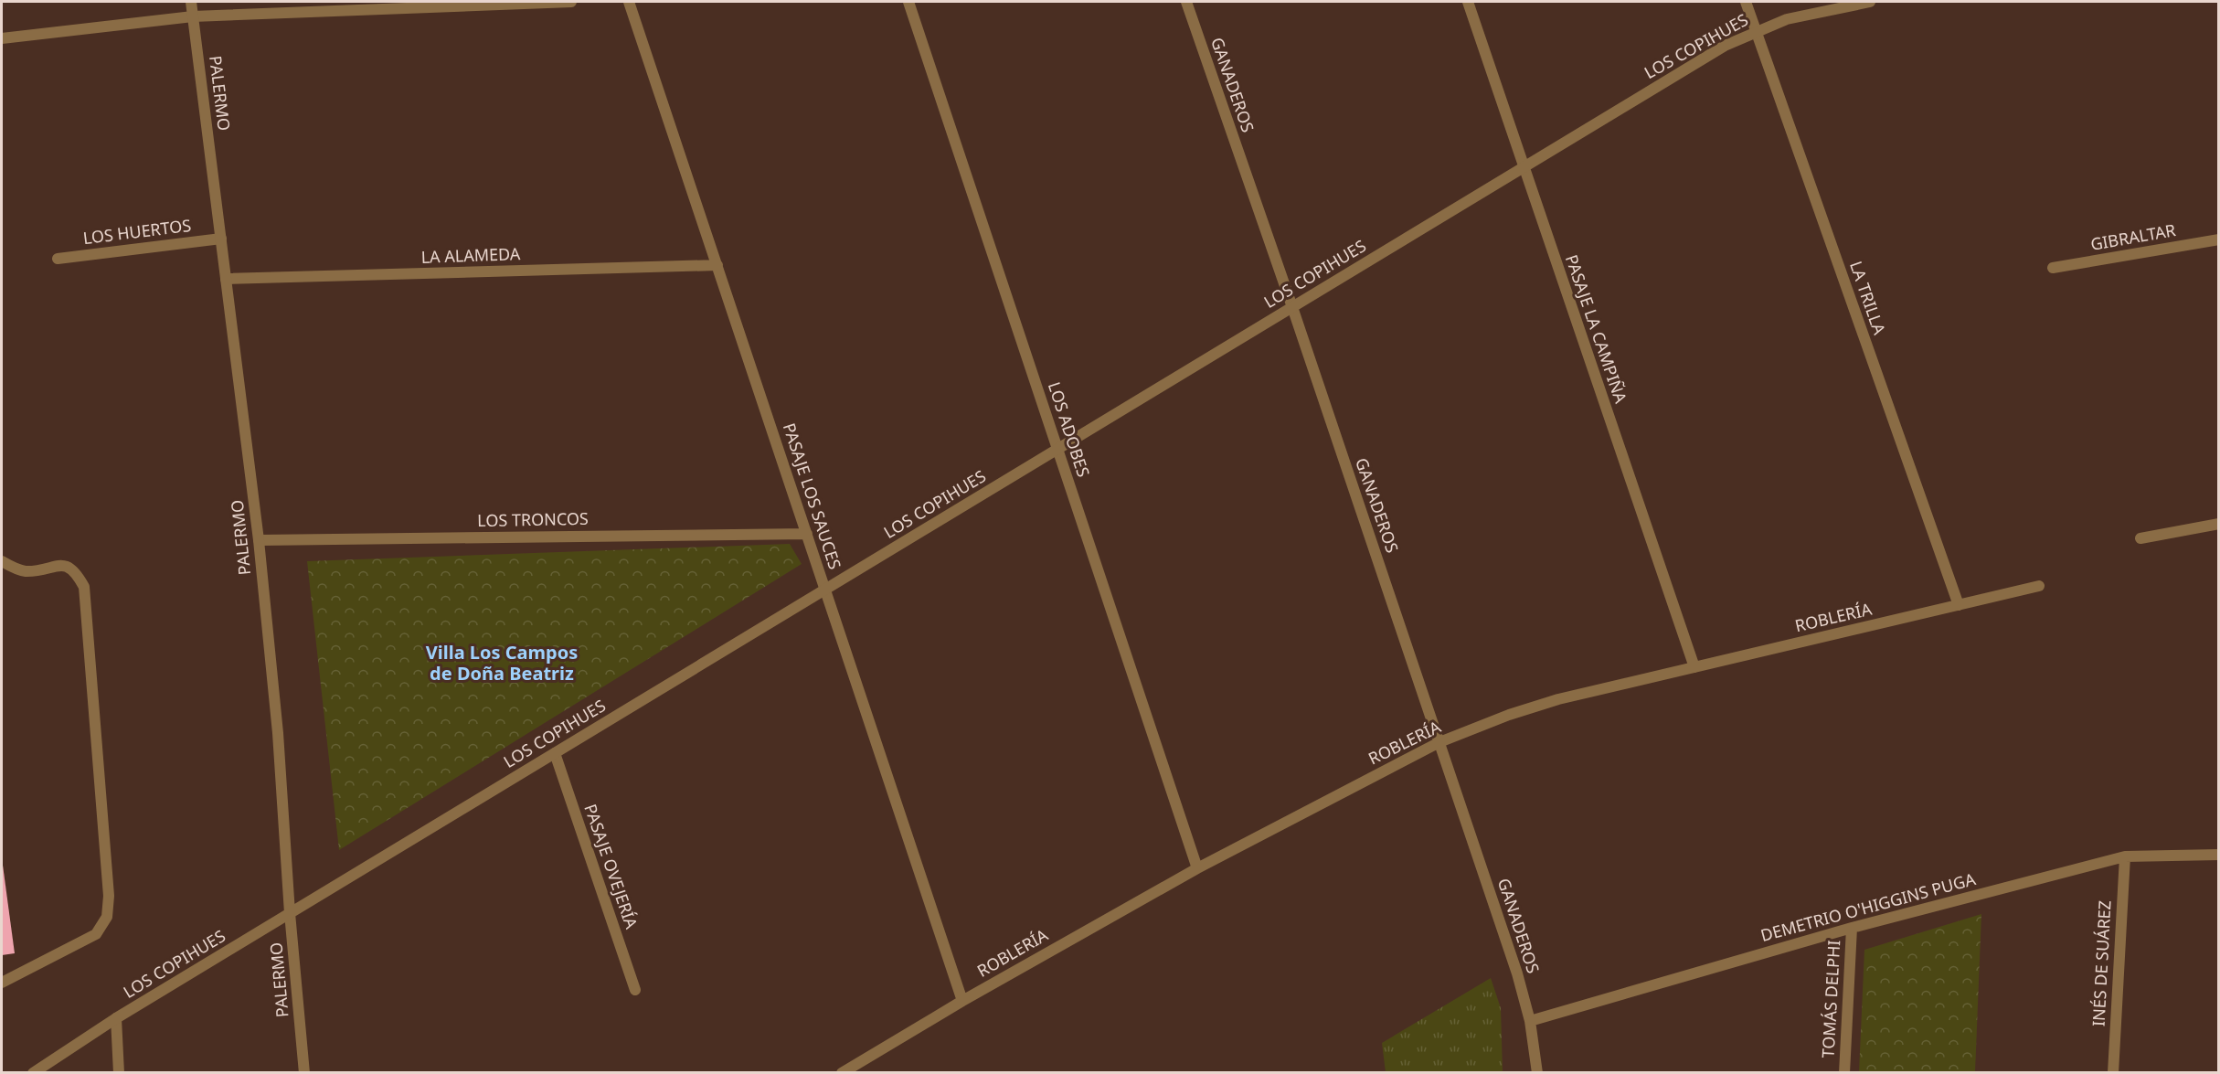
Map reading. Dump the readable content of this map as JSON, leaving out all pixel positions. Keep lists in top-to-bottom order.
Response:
{
  "streets": {
    "street": [
      "LOS COPIHUES",
      "GANADEROS",
      "PALERMO",
      "LOS HUERTOS",
      "GIBRALTAR",
      "LA ALAMEDA",
      "LA TRILLA",
      "PASAJE LA CAMPIÑA",
      "LOS ADOBES",
      "PASAJE LOS SAUCES",
      "LOS TRONCOS",
      "ROBLERÍA",
      "PASAJE OVEJERÍA",
      "DEMETRIO O'HIGGINS PUGA",
      "INÉS DE SUÁREZ",
      "TOMÁS DELPHI"
    ]
  },
  "crossings": [
    ["LOS COPIHUES", "GANADEROS"],
    ["LOS COPIHUES", "PALERMO"],
    ["LOS COPIHUES", "LA TRILLA"],
    ["LOS COPIHUES", "PASAJE LA CAMPIÑA"],
    ["LOS COPIHUES", "LOS ADOBES"],
    ["LOS COPIHUES", "PASAJE LOS SAUCES"],
    ["LOS COPIHUES", "PASAJE OVEJERÍA"],
    ["GANADEROS", "ROBLERÍA"],
    ["GANADEROS", "DEMETRIO O'HIGGINS PUGA"],
    ["PALERMO", "LOS HUERTOS"],
    ["PALERMO", "LA ALAMEDA"],
    ["PALERMO", "LOS TRONCOS"],
    ["LA ALAMEDA", "PASAJE LOS SAUCES"],
    ["LA TRILLA", "ROBLERÍA"],
    ["PASAJE LA CAMPIÑA", "ROBLERÍA"],
    ["LOS ADOBES", "ROBLERÍA"],
    ["PASAJE LOS SAUCES", "LOS TRONCOS"],
    ["PASAJE LOS SAUCES", "ROBLERÍA"],
    ["DEMETRIO O'HIGGINS PUGA", "INÉS DE SUÁREZ"],
    ["DEMETRIO O'HIGGINS PUGA", "TOMÁS DELPHI"]
  ],
  "districts": ["Villa Los Campos de Doña Beatriz"]
}
